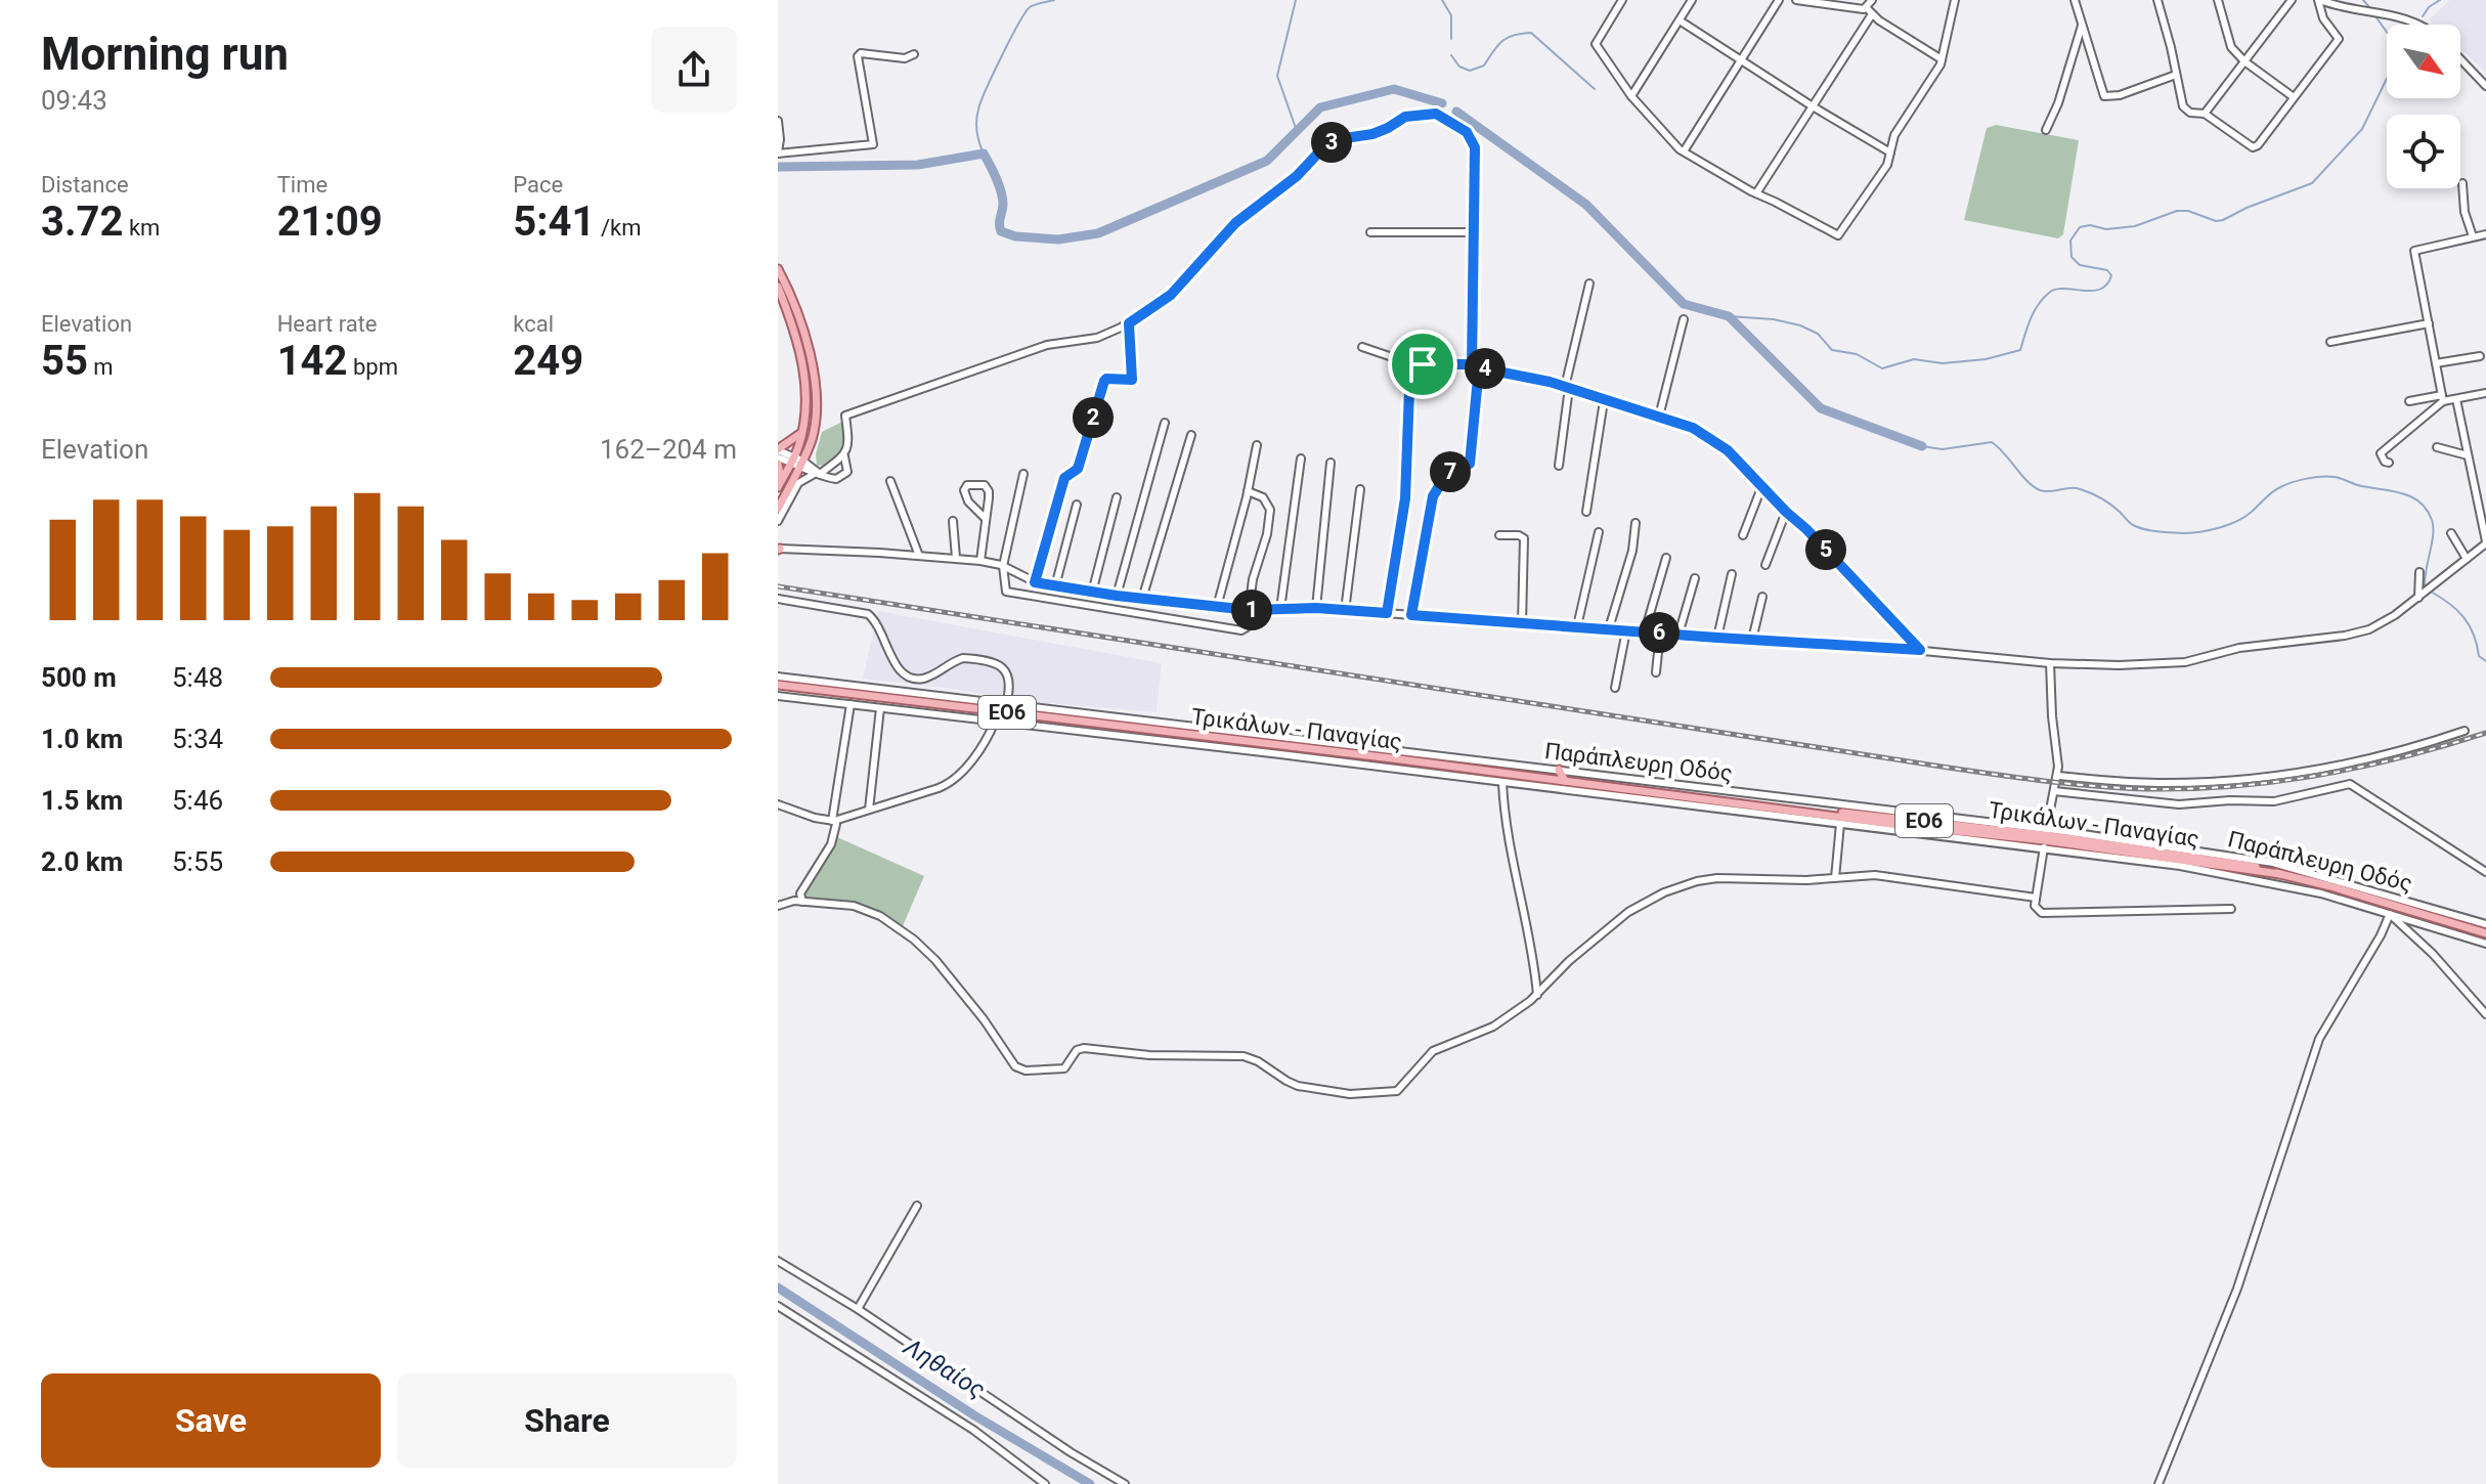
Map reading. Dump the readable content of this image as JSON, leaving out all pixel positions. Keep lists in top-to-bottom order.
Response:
{
  "streets": {
    "main road": ["ΕΟ6", "Τρικάλων - Παναγίας"],
    "street": ["Παράπλευρη Οδός"]
  },
  "crossings": [
    ["Τρικάλων - Παναγίας", "Παράπλευρη Οδός"]
  ],
  "water": ["Ληθαίος"],
  "north": "bottom right",
  "page": {
    "heading": ["Morning run", "09:43"],
    "pins": [
      "3",
      "4",
      "2",
      "7",
      "5",
      "1",
      "6"
    ],
    "stats": [
      ["Distance", "3.72 km"],
      ["Time", "21:09"],
      ["Pace", "5:41 /km"],
      ["Elevation", "55 m"],
      ["Heart rate", "142 bpm"],
      ["kcal", "249"]
    ],
    "chart": ["Elevation", "162–204 m"],
    "list": [
      {
        "name": "500 m",
        "note": "5:48"
      },
      {
        "name": "1.0 km",
        "note": "5:34"
      },
      {
        "name": "1.5 km",
        "note": "5:46"
      },
      {
        "name": "2.0 km",
        "note": "5:55"
      }
    ],
    "buttons": ["Save", "Share"]
  }
}
